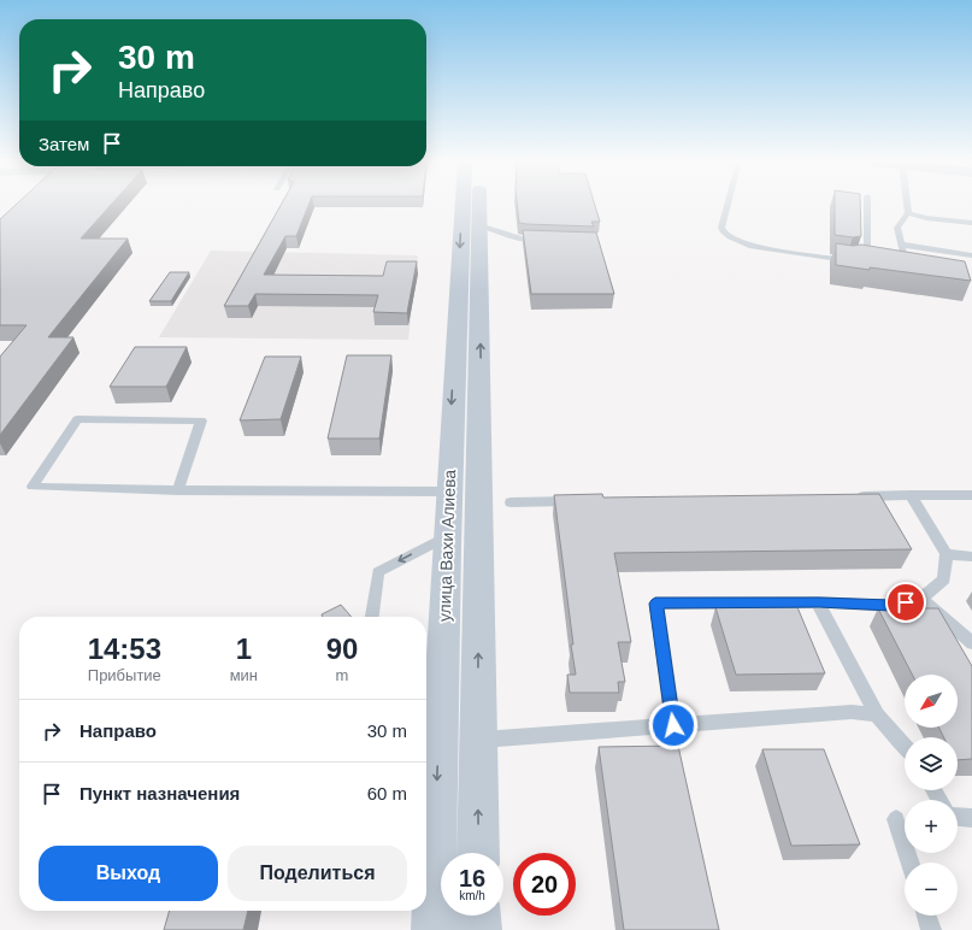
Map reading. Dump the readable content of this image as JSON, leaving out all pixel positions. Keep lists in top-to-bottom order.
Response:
{
  "streets": {
    "main road": ["улица Вахи Алиева"]
  },
  "north": "bottom left",
  "page": {
    "turn": ["30 m", "Направо"],
    "then": "Затем",
    "eta": [
      "14:53",
      "Прибытие",
      "1",
      "мин",
      "90",
      "m"
    ],
    "map_buttons": ["+", "−"],
    "list": [
      {
        "name": "Направо",
        "value": "30 m"
      },
      {
        "name": "Пункт назначения",
        "value": "60 m"
      }
    ],
    "buttons": ["Выход", "Поделиться"],
    "speed": "16 km/h",
    "limit": "20"
  }
}
